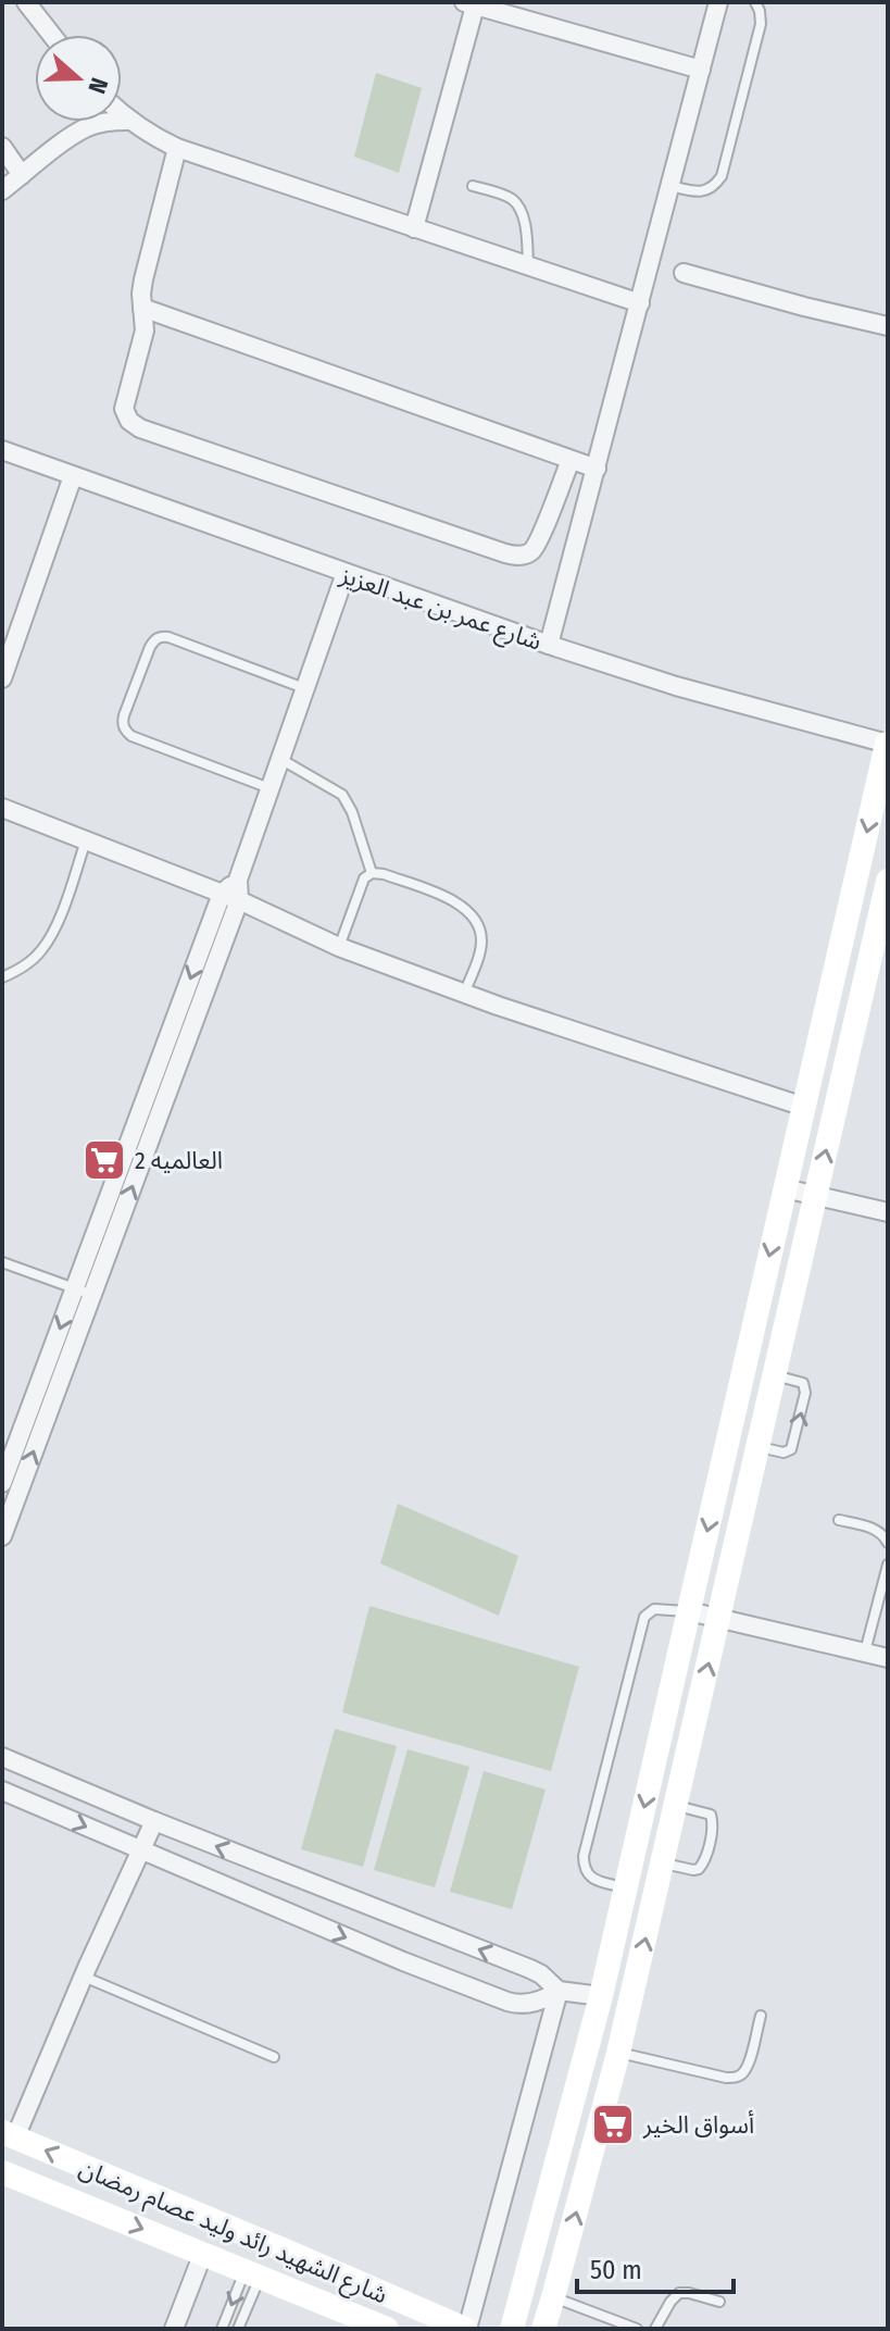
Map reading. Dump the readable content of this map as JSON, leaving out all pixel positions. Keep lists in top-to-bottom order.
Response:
{
  "streets": {
    "street": ["شارع عمر بن عبد العزيز", "شارع الشهيد رائد وليد عصام رمضان"]
  },
  "places": {
    "supermarket": ["العالميه 2", "أسواق الخير"]
  },
  "scale_bar": "50 m",
  "north": "right"
}
